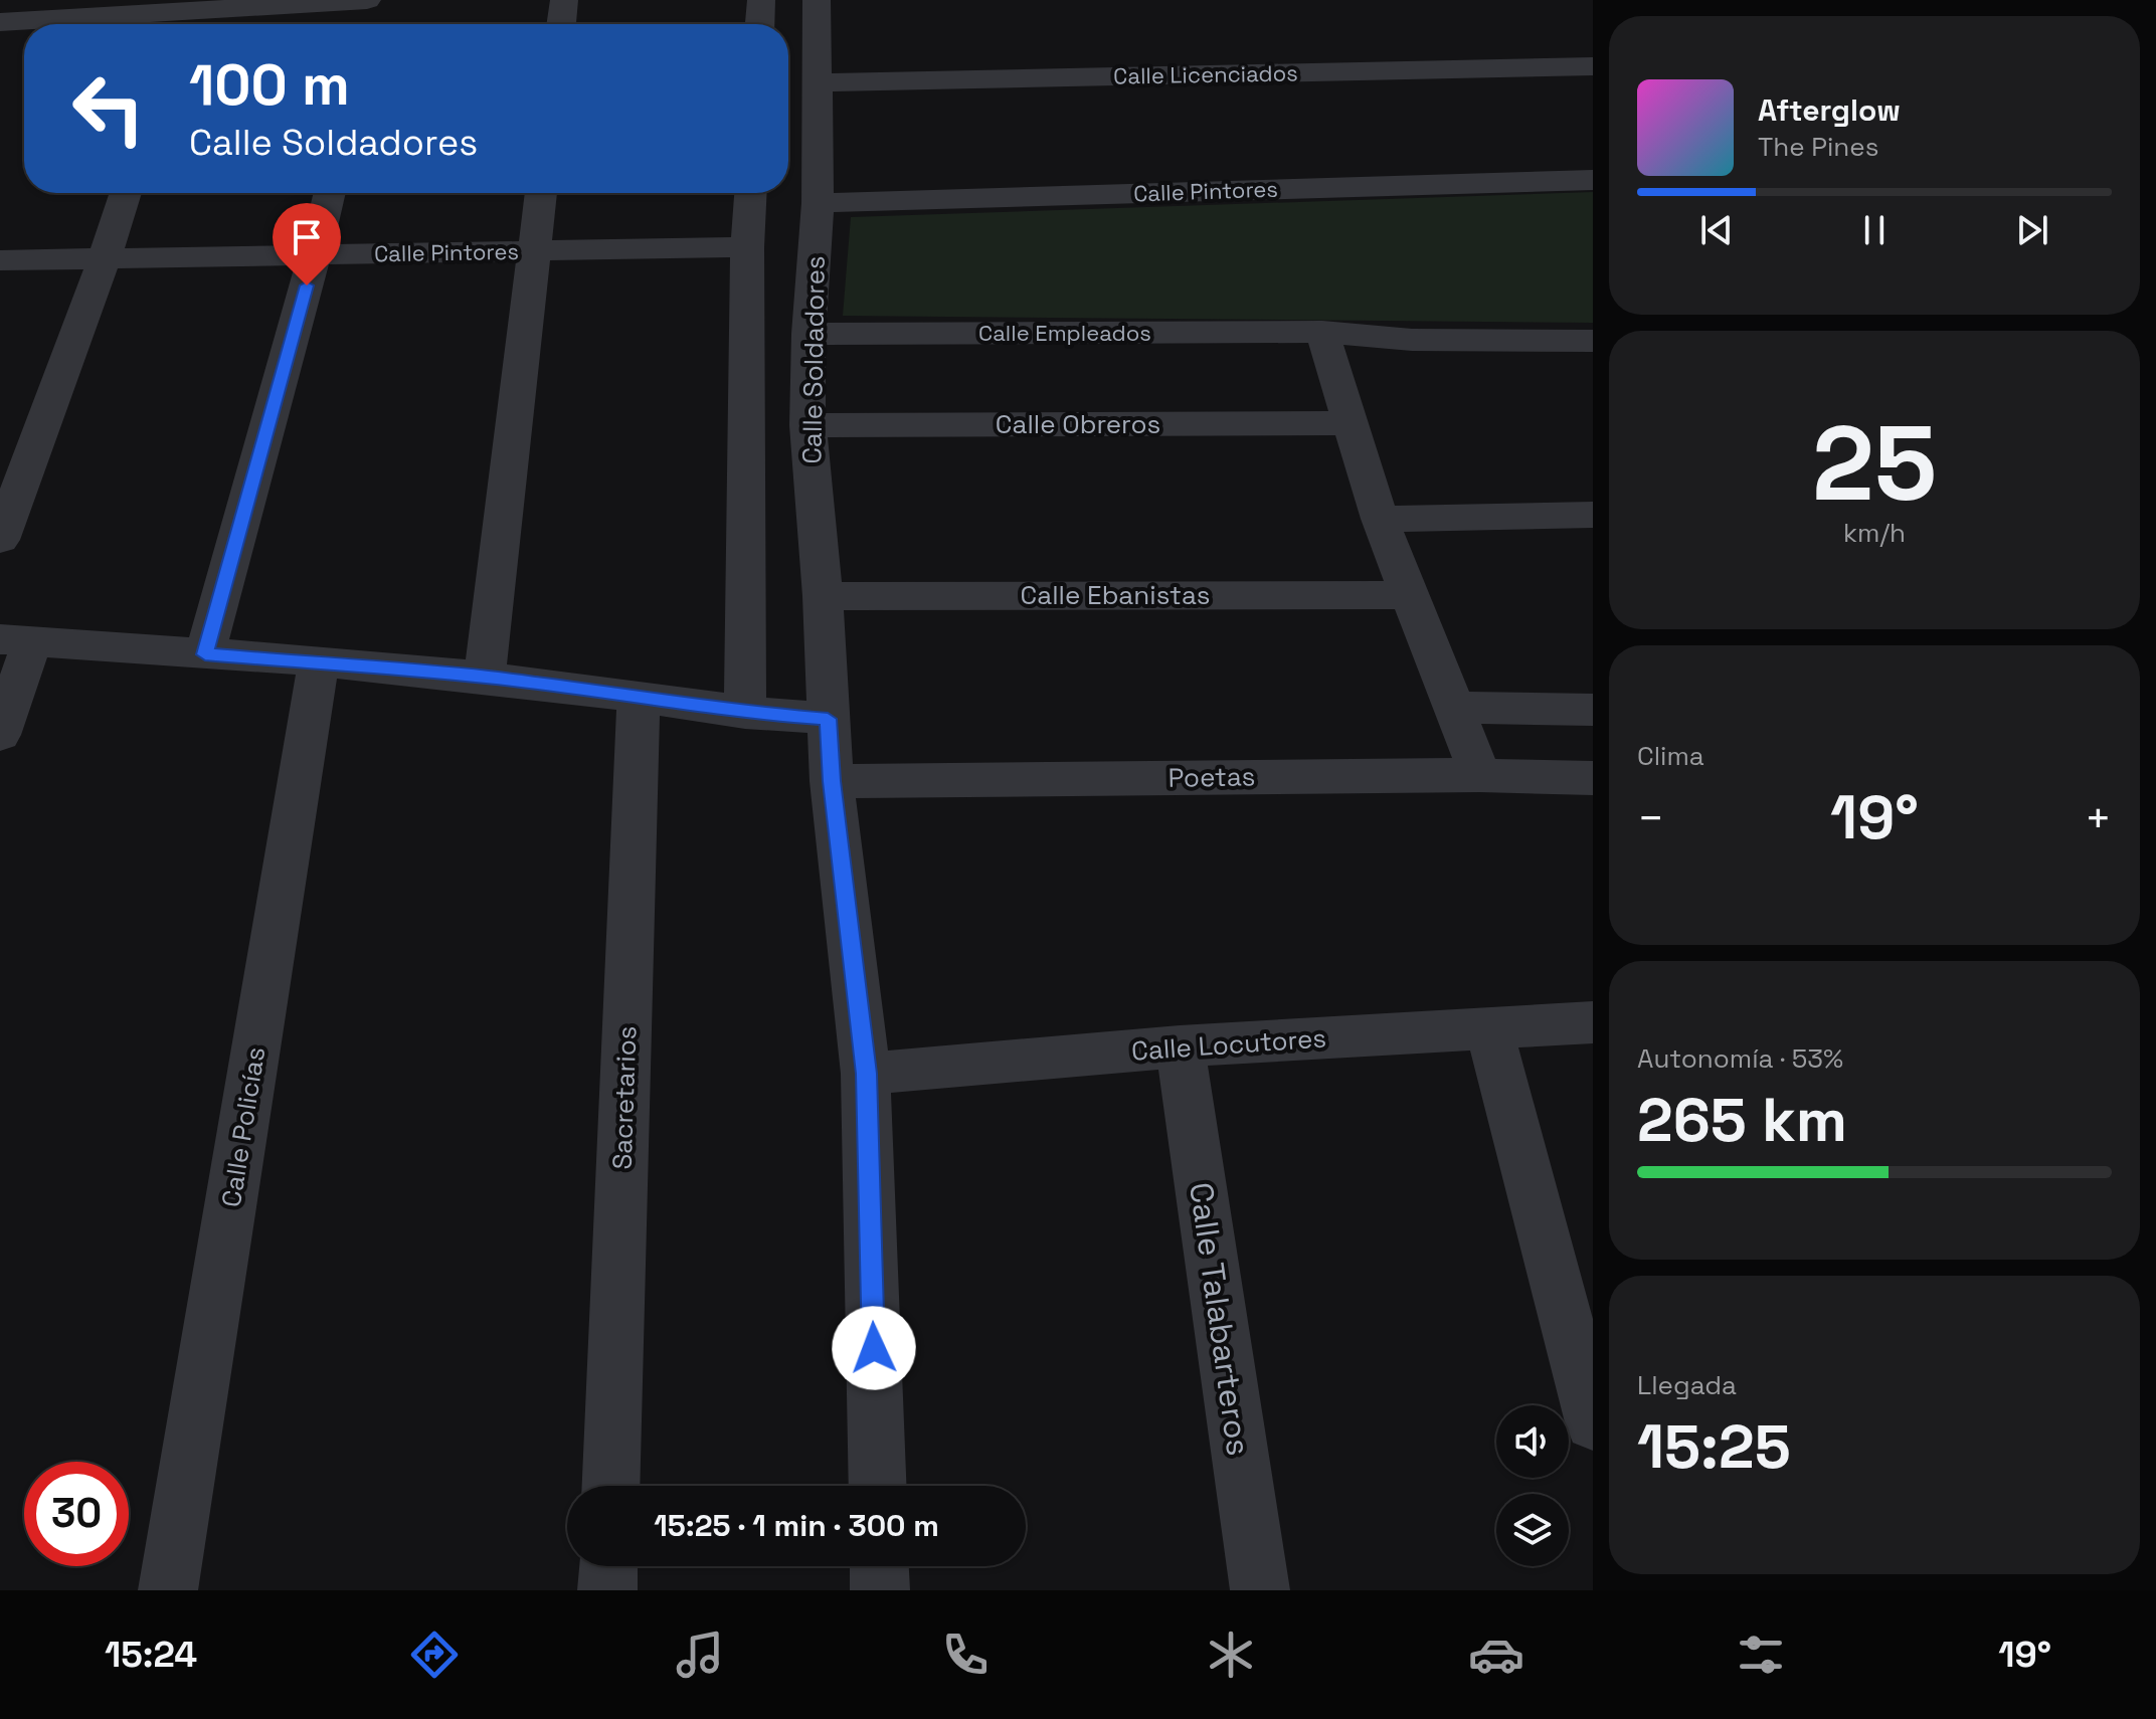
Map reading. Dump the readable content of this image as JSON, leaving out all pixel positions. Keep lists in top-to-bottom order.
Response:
{
  "streets": {
    "street": [
      "Calle Licenciados",
      "Calle Pintores",
      "Calle Empleados",
      "Calle Soldadores",
      "Calle Obreros",
      "Calle Ebanistas",
      "Poetas",
      "Calle Locutores",
      "Sacretarios",
      "Calle Policías",
      "Calle Talabarteros"
    ]
  },
  "crossings": [
    ["Calle Licenciados", "Calle Soldadores"],
    ["Calle Pintores", "Calle Soldadores"],
    ["Calle Empleados", "Calle Soldadores"],
    ["Calle Soldadores", "Calle Obreros"],
    ["Calle Soldadores", "Calle Ebanistas"],
    ["Calle Soldadores", "Poetas"],
    ["Calle Soldadores", "Calle Locutores"],
    ["Calle Locutores", "Calle Talabarteros"]
  ],
  "page": {
    "turn": ["100 m", "Calle Soldadores"],
    "song": ["Afterglow", "The Pines"],
    "tile": [
      ["25", "km/h"],
      "Clima",
      ["Autonomía · 53%", "265 km"],
      ["Llegada", "15:25"]
    ],
    "heat": ["−", "19°", "+"],
    "limit": "30",
    "trip": "15:25 · 1 min · 300 m",
    "tabs": ["15:24", "19°"]
  }
}
